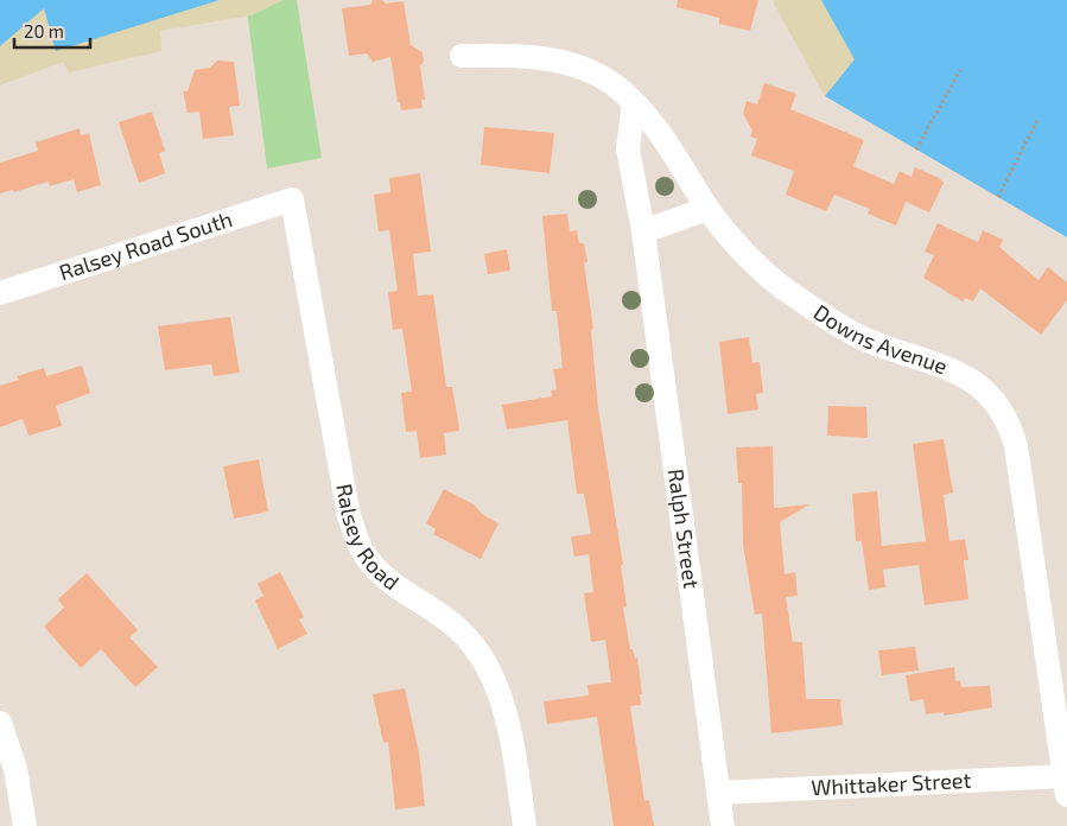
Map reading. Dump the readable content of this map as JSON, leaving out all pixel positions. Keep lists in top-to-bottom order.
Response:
{
  "streets": {
    "street": [
      "Ralsey Road South",
      "Downs Avenue",
      "Ralph Street",
      "Ralsey Road",
      "Whittaker Street"
    ]
  },
  "crossings": [
    ["Ralsey Road South", "Ralsey Road"],
    ["Downs Avenue", "Ralph Street"],
    ["Downs Avenue", "Whittaker Street"],
    ["Ralph Street", "Whittaker Street"]
  ],
  "scale_bar": "20 m"
}
